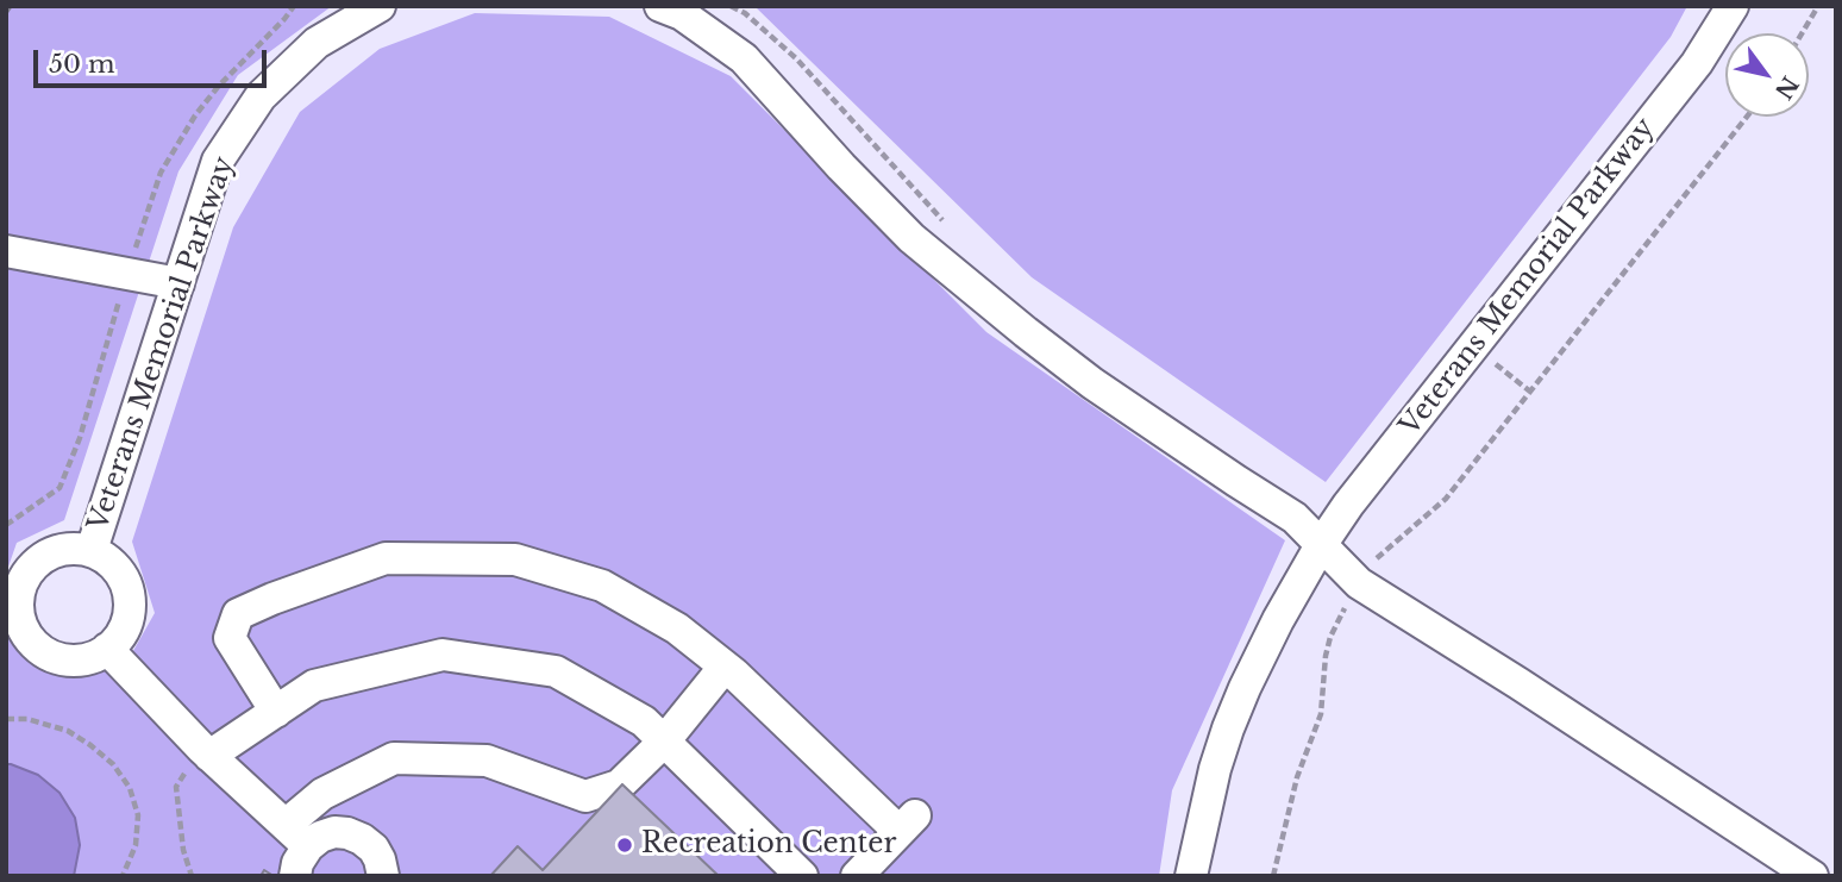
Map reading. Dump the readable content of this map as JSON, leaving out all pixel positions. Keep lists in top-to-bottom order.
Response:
{
  "streets": {
    "street": ["Veterans Memorial Parkway"]
  },
  "places": ["Recreation Center"],
  "scale_bar": "50 m",
  "north": "bottom right"
}
